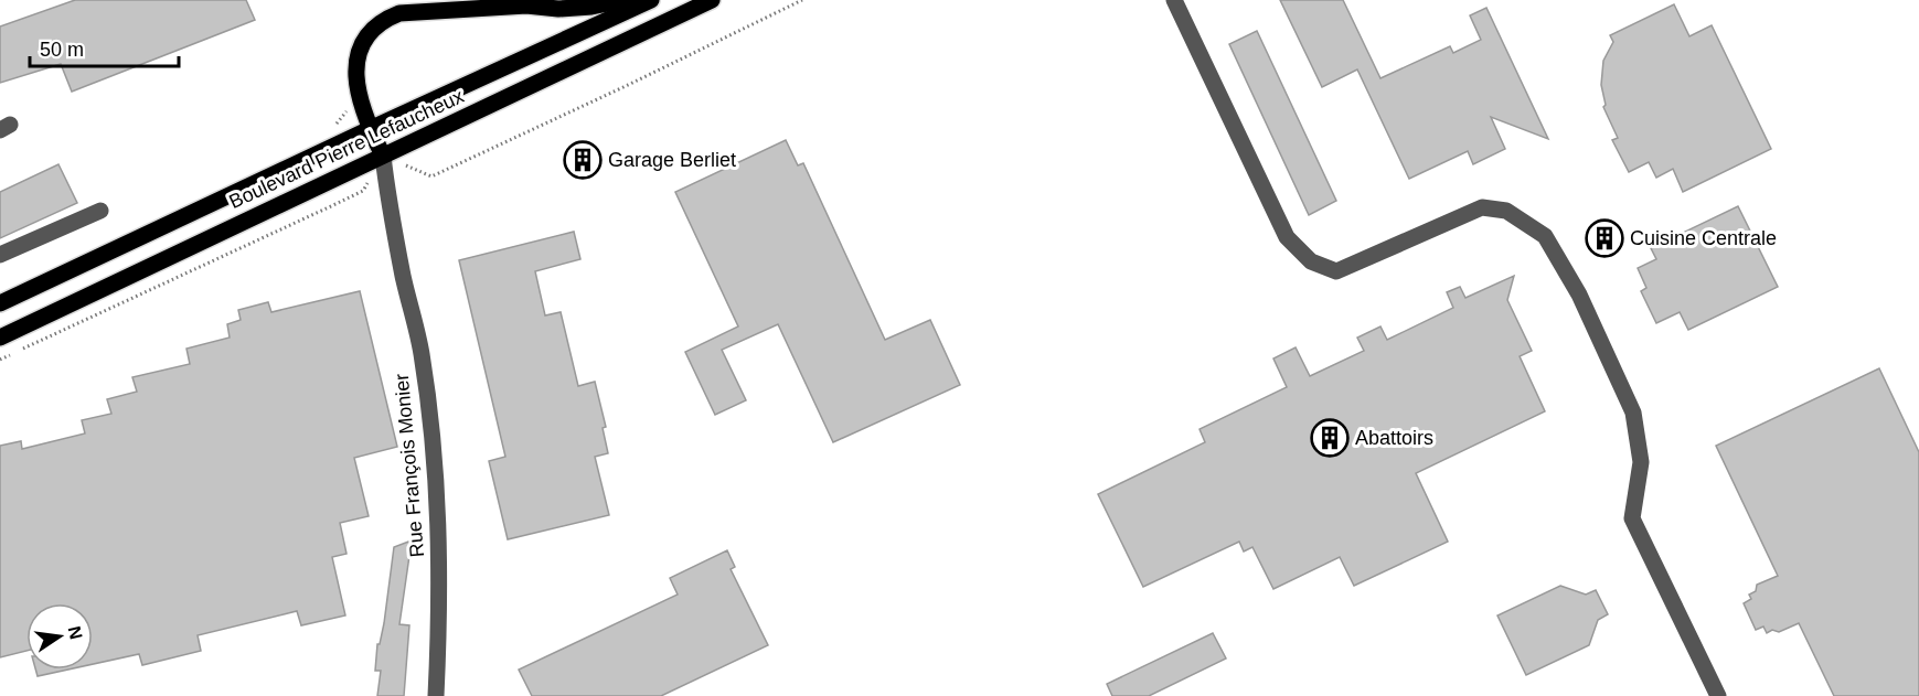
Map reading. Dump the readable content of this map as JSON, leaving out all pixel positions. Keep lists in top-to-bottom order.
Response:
{
  "streets": {
    "main road": ["Boulevard Pierre Lefaucheux"],
    "street": ["Rue François Monier"]
  },
  "crossings": [
    ["Boulevard Pierre Lefaucheux", "Rue François Monier"]
  ],
  "places": {
    "building": ["Garage Berliet", "Cuisine Centrale", "Abattoirs"]
  },
  "scale_bar": "50 m",
  "north": "right"
}
